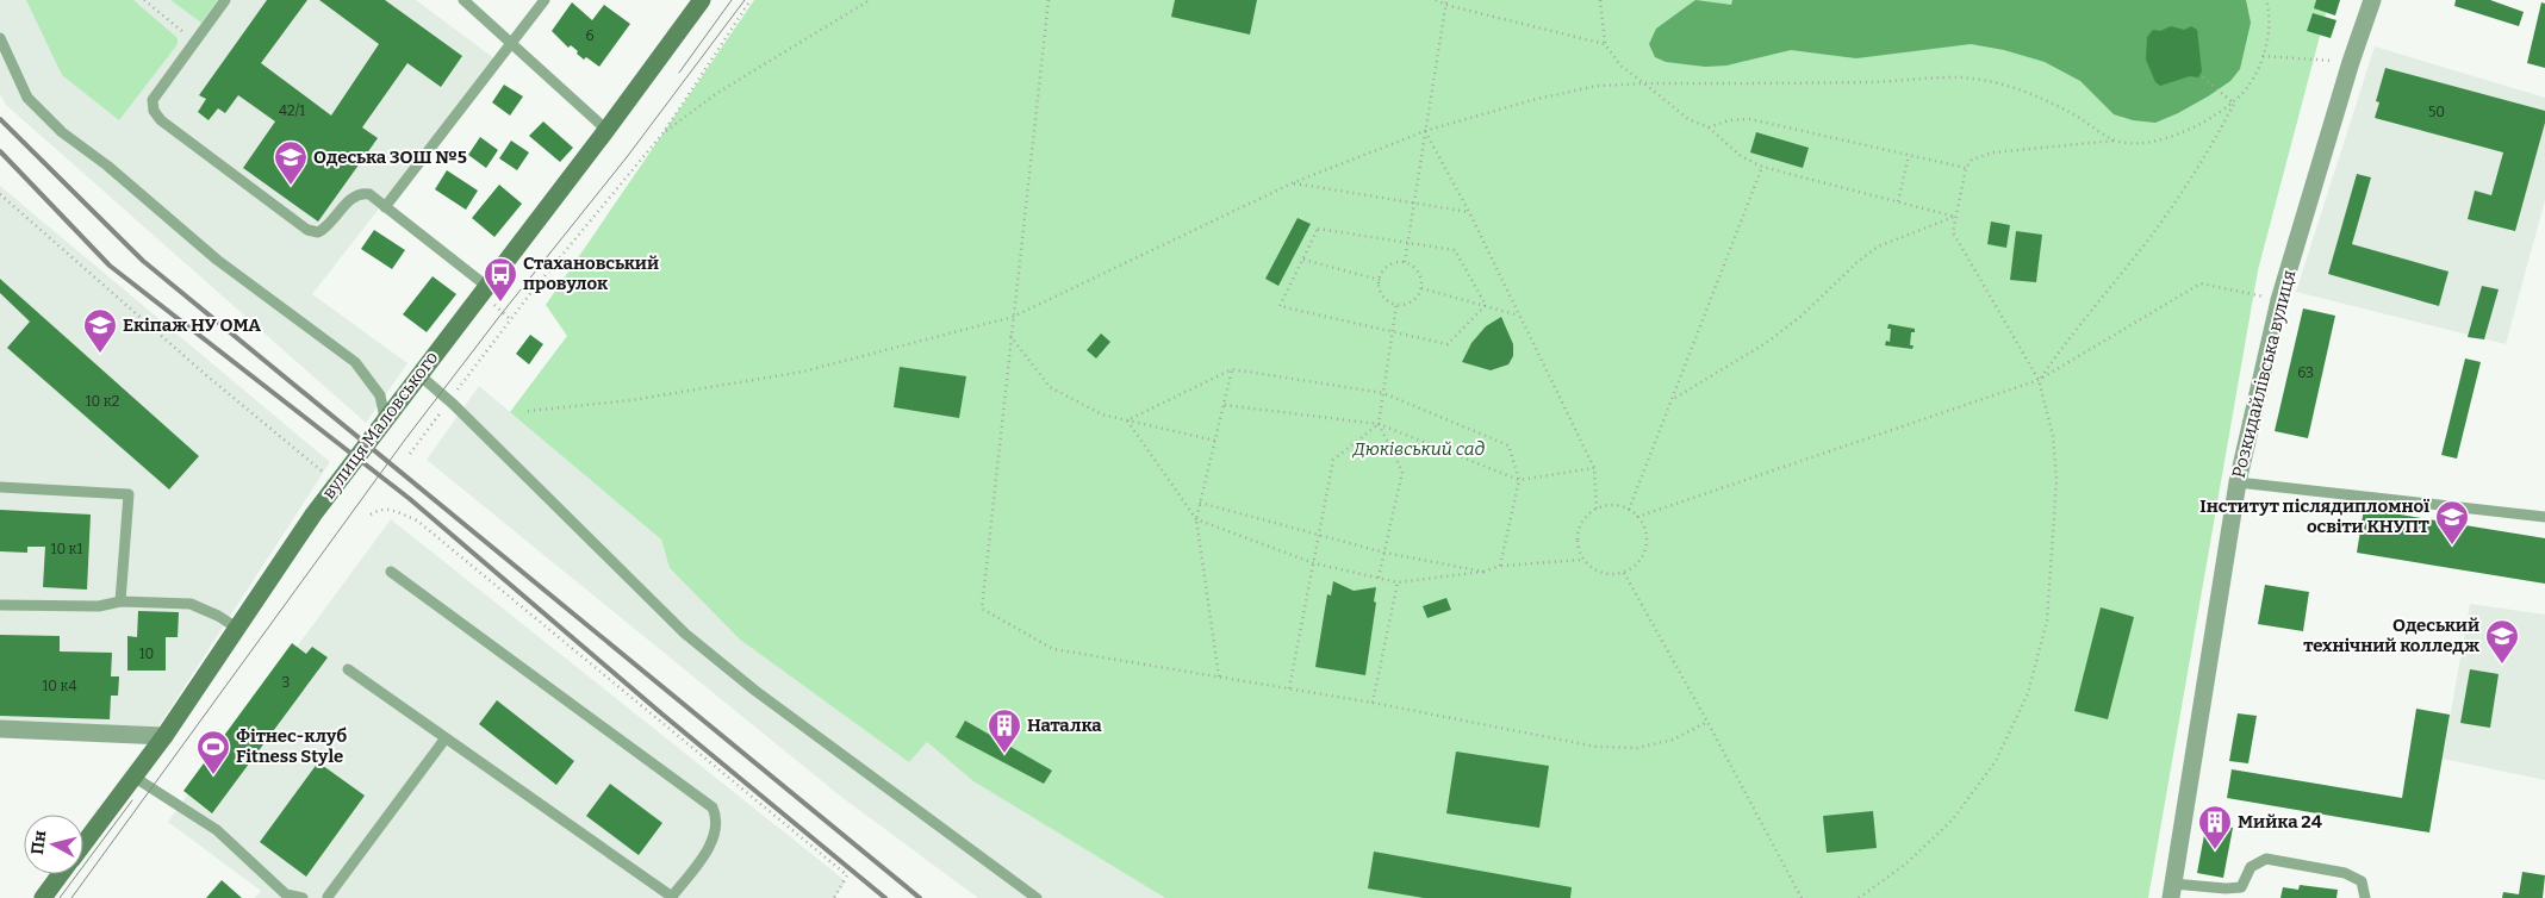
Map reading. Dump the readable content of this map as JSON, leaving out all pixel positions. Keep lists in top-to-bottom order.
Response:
{
  "streets": {
    "street": ["Розкидайлівська вулиця", "вулиця Маловського"]
  },
  "parks": ["Дюківський сад"],
  "places": {
    "school or university": [
      "Одеська ЗОШ №5",
      "Екіпаж НУ ОМА",
      "Інститут післядипломної освіти КНУПТ",
      "Одеський технічний колледж"
    ],
    "bus stop": ["Стахановський провулок"],
    "building": ["Наталка", "Мийка 24"],
    "sports": ["Фітнес-клуб Fitness Style"]
  },
  "house_numbers": [
    "6",
    "42/1",
    "50",
    "63",
    "10 к2",
    "10 к1",
    "10",
    "3",
    "10 к4"
  ],
  "north": "left"
}
